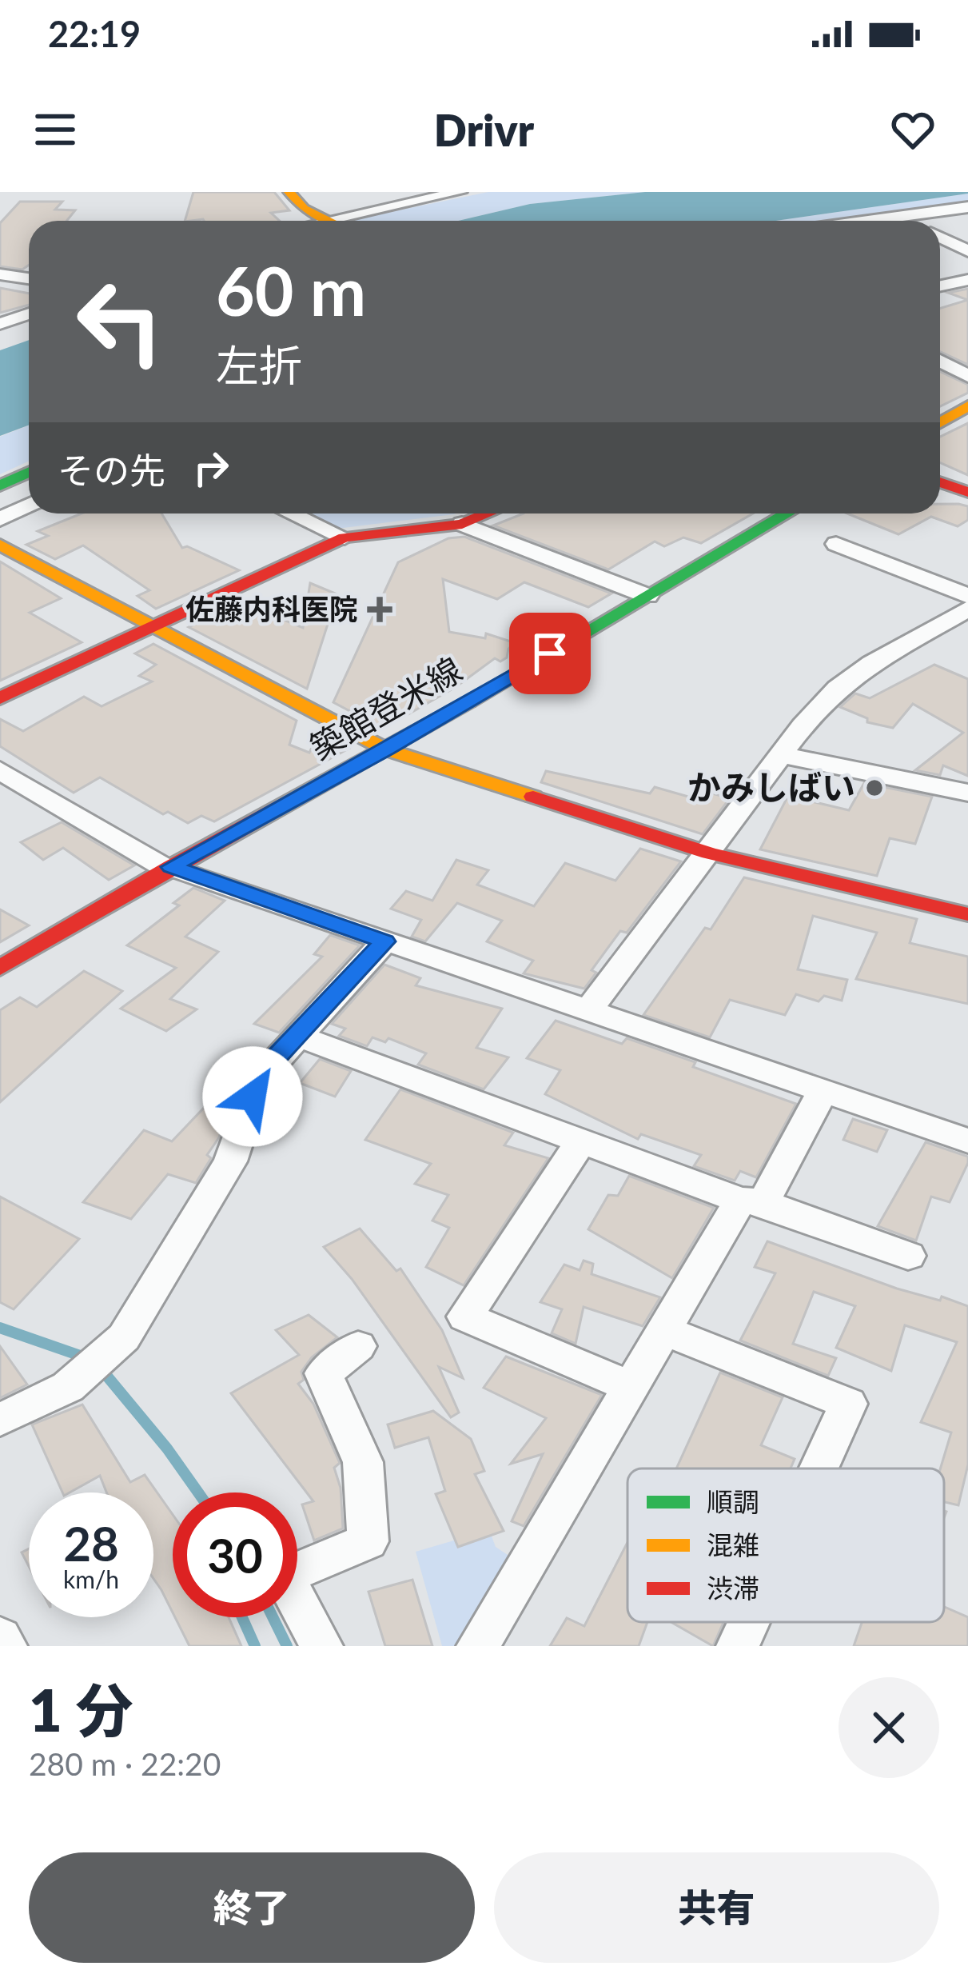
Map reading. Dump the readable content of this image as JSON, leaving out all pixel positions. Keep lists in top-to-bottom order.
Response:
{
  "streets": {
    "main road": ["築館登米線"]
  },
  "places": {
    "health": ["佐藤内科医院"],
    "other": ["かみしばい"]
  },
  "legend": ["順調", "混雑", "渋滞"],
  "page": {
    "status": "22:19",
    "header": "Drivr",
    "turn": ["60 m", "左折"],
    "then": "その先",
    "speed": "28 km/h",
    "limit": "30",
    "heading": ["1 分", "280 m · 22:20"],
    "buttons": ["終了", "共有"]
  }
}
